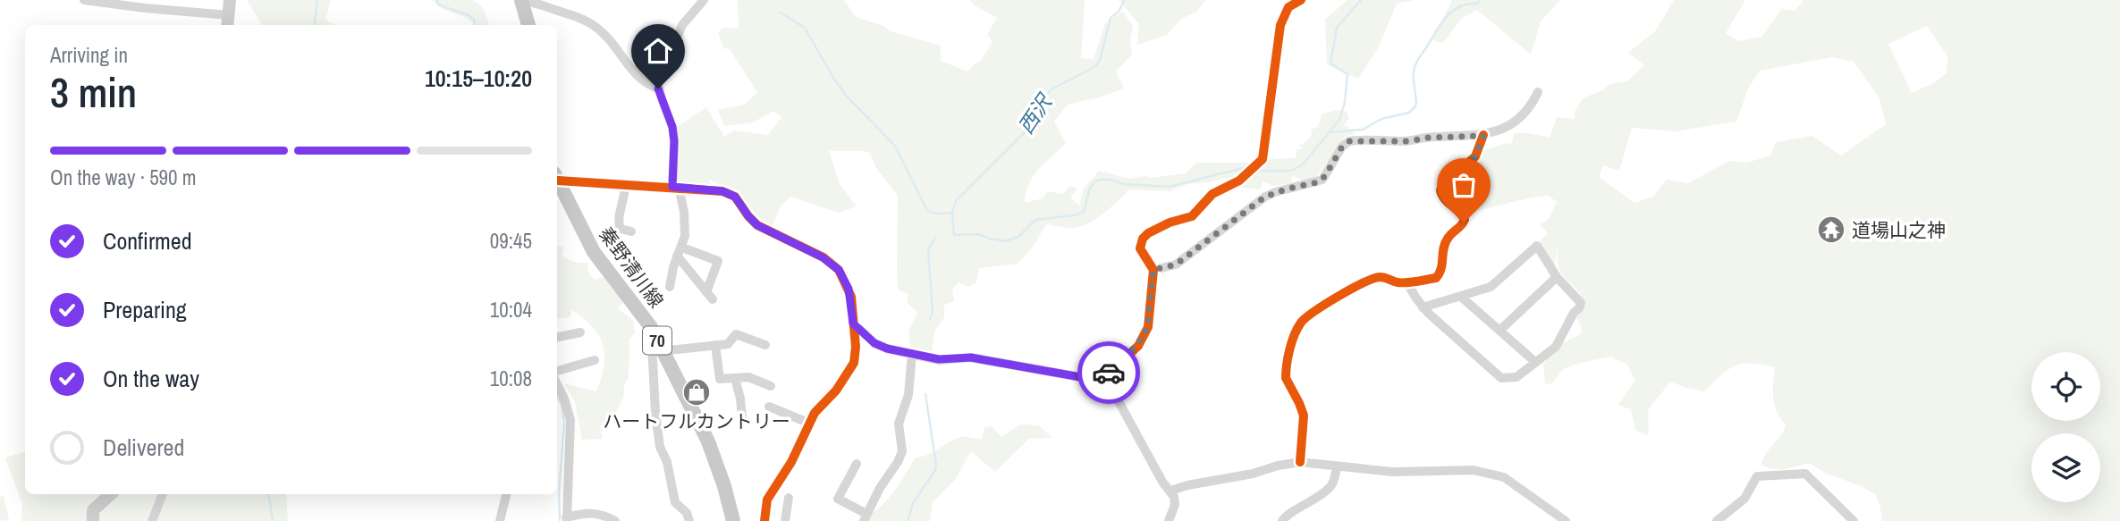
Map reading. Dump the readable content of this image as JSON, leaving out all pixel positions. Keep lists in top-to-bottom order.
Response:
{
  "streets": {
    "main road": ["秦野清川線", "70"]
  },
  "water": ["西沢"],
  "places": {
    "temple": ["道場山之神"],
    "shop": ["ハートフルカントリー"]
  },
  "page": {
    "heading": ["3 min", "Arriving in", "10:15–10:20"],
    "bar": "On the way · 590 m",
    "list": [
      ["Confirmed", "09:45"],
      ["Preparing", "10:04"],
      ["On the way", "10:08"],
      "Delivered"
    ]
  }
}
